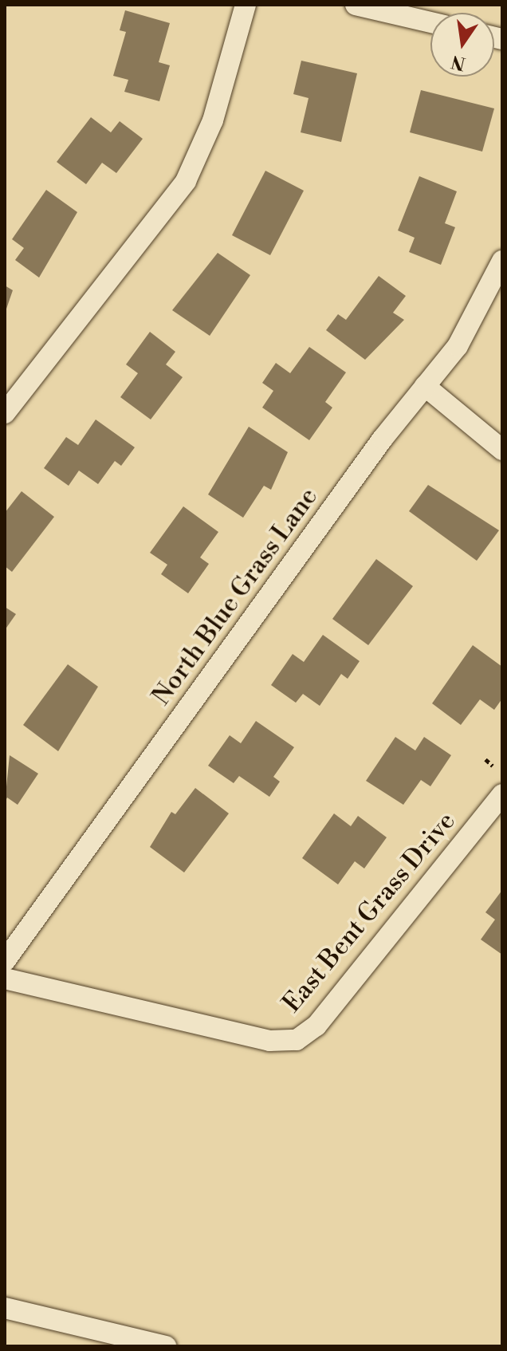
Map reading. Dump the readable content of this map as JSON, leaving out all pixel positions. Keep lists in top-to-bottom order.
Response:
{
  "streets": {
    "street": ["North Blue Grass Lane", "East Bent Grass Drive"]
  },
  "north": "bottom"
}
